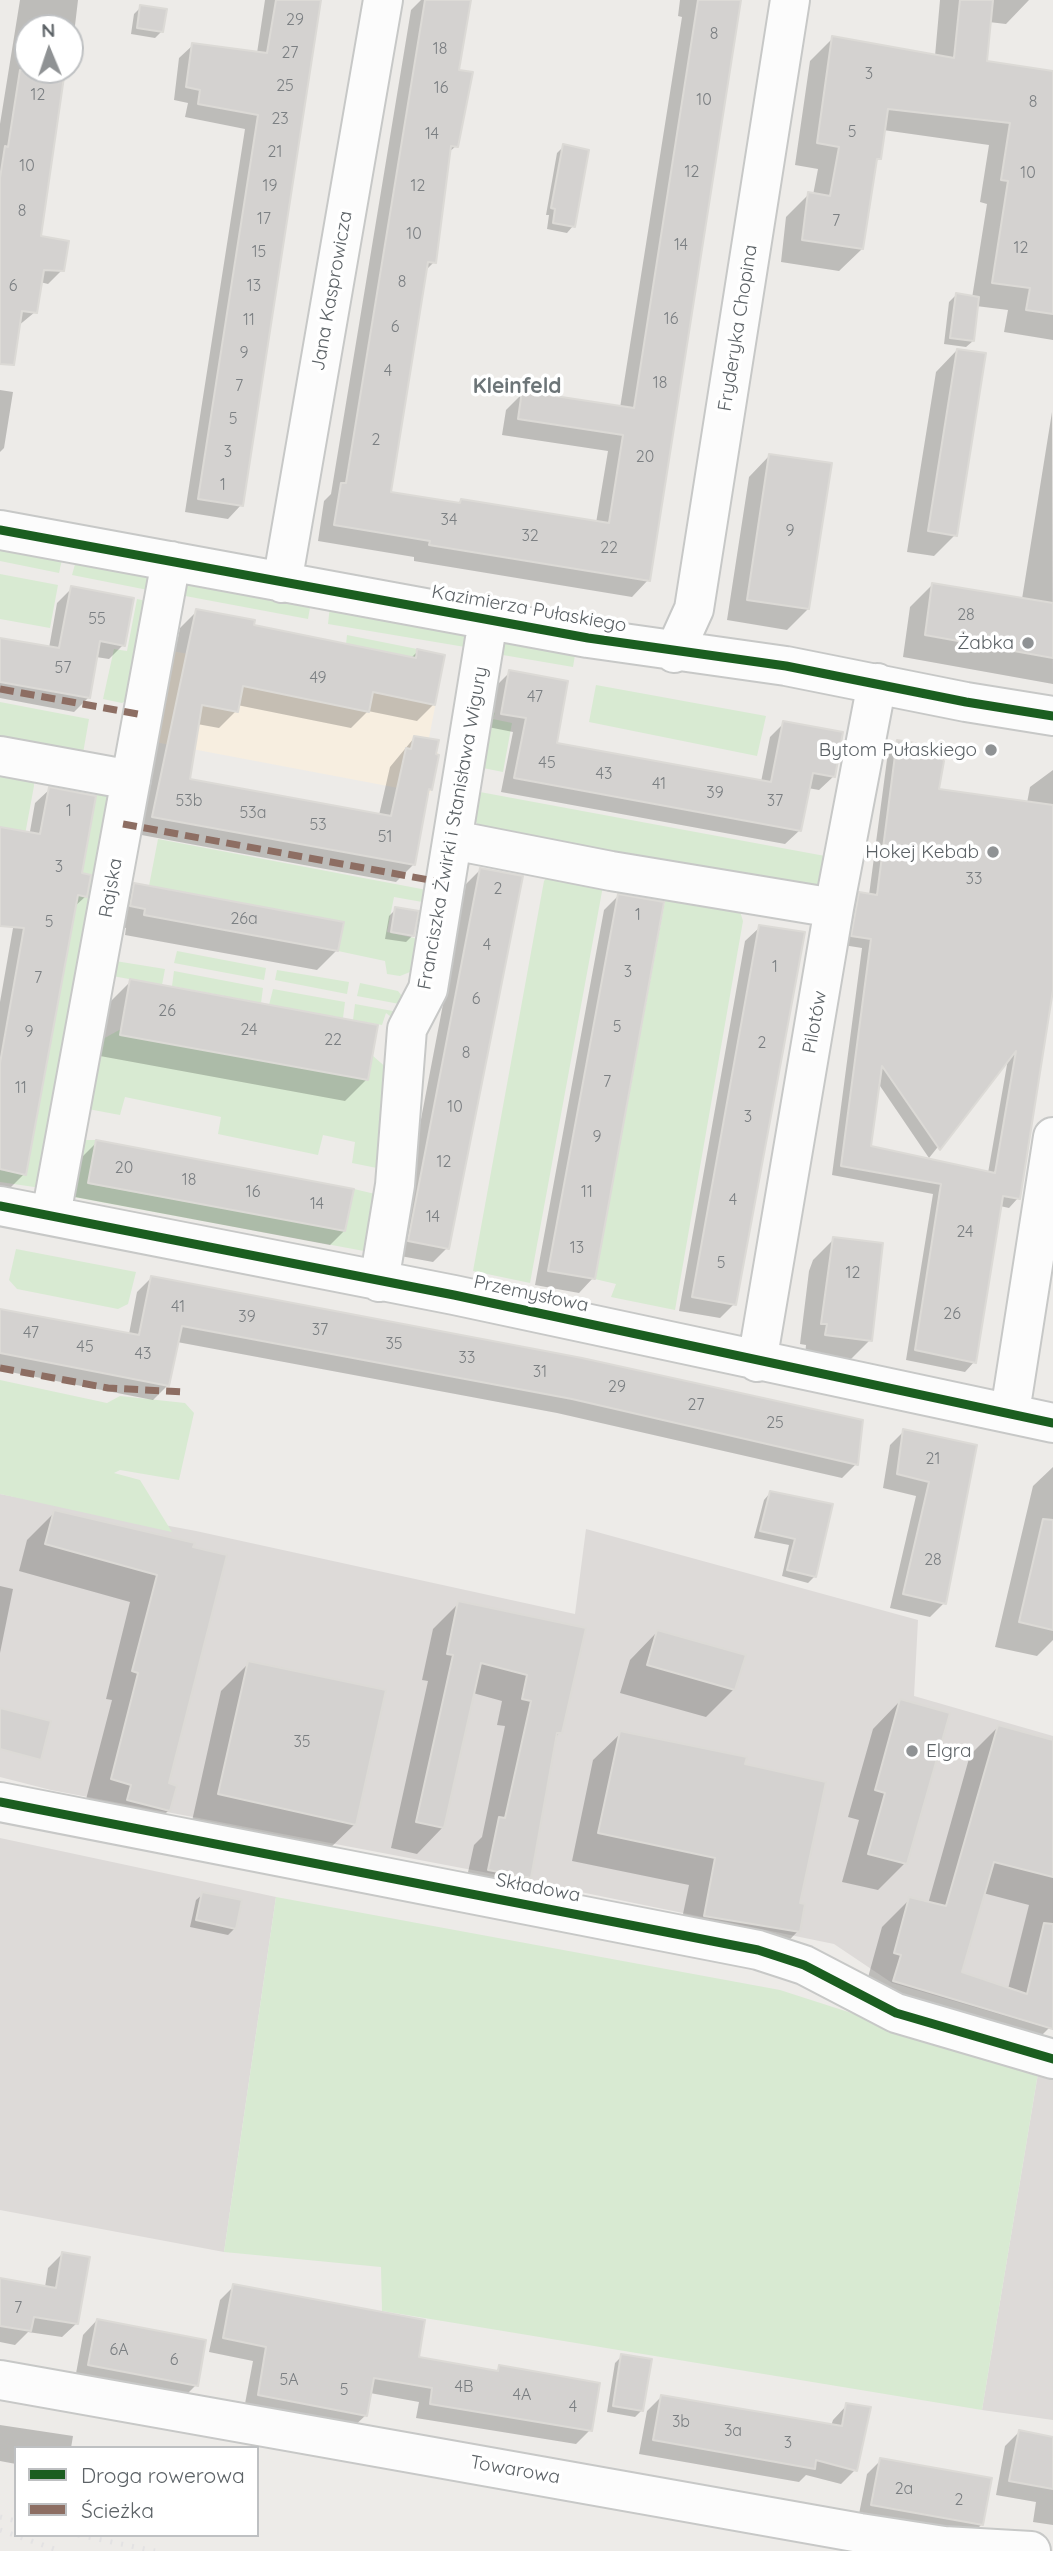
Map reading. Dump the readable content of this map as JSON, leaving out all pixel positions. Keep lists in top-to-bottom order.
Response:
{
  "streets": {
    "street": [
      "Jana Kasprowicza",
      "Fryderyka Chopina",
      "Kazimierza Pułaskiego",
      "Franciszka Żwirki i Stanisława Wigury",
      "Rajska",
      "Pilotów",
      "Przemysłowa",
      "Składowa",
      "Towarowa"
    ]
  },
  "crossings": [
    ["Jana Kasprowicza", "Kazimierza Pułaskiego"],
    ["Fryderyka Chopina", "Kazimierza Pułaskiego"],
    ["Kazimierza Pułaskiego", "Franciszka Żwirki i Stanisława Wigury"],
    ["Kazimierza Pułaskiego", "Rajska"],
    ["Kazimierza Pułaskiego", "Pilotów"],
    ["Franciszka Żwirki i Stanisława Wigury", "Przemysłowa"],
    ["Rajska", "Przemysłowa"],
    ["Pilotów", "Przemysłowa"]
  ],
  "districts": ["Kleinfeld"],
  "places": [
    "Żabka",
    "Bytom Pułaskiego",
    "Hokej Kebab",
    "Elgra"
  ],
  "house_numbers": [
    "29",
    "8",
    "18",
    "27",
    "3",
    "25",
    "16",
    "12",
    "10",
    "8",
    "23",
    "5",
    "14",
    "21",
    "10",
    "12",
    "10",
    "19",
    "12",
    "8",
    "17",
    "7",
    "10",
    "14",
    "12",
    "15",
    "8",
    "6",
    "13",
    "16",
    "11",
    "6",
    "9",
    "4",
    "18",
    "7",
    "5",
    "2",
    "3",
    "20",
    "1",
    "34",
    "9",
    "32",
    "22",
    "28",
    "55",
    "57",
    "49",
    "47",
    "45",
    "43",
    "41",
    "39",
    "53b",
    "37",
    "1",
    "53a",
    "53",
    "51",
    "3",
    "33",
    "2",
    "1",
    "26a",
    "5",
    "4",
    "1",
    "3",
    "7",
    "6",
    "26",
    "5",
    "24",
    "9",
    "22",
    "2",
    "8",
    "7",
    "11",
    "10",
    "3",
    "9",
    "12",
    "20",
    "18",
    "16",
    "11",
    "4",
    "14",
    "14",
    "24",
    "13",
    "5",
    "12",
    "41",
    "26",
    "39",
    "37",
    "47",
    "35",
    "45",
    "43",
    "33",
    "31",
    "29",
    "27",
    "25",
    "21",
    "28",
    "35",
    "7",
    "6A",
    "6",
    "5A",
    "4B",
    "5",
    "4A",
    "4",
    "3b",
    "3a",
    "3",
    "2a",
    "2"
  ],
  "legend": ["Droga rowerowa", "Ścieżka"],
  "north": "top"
}
